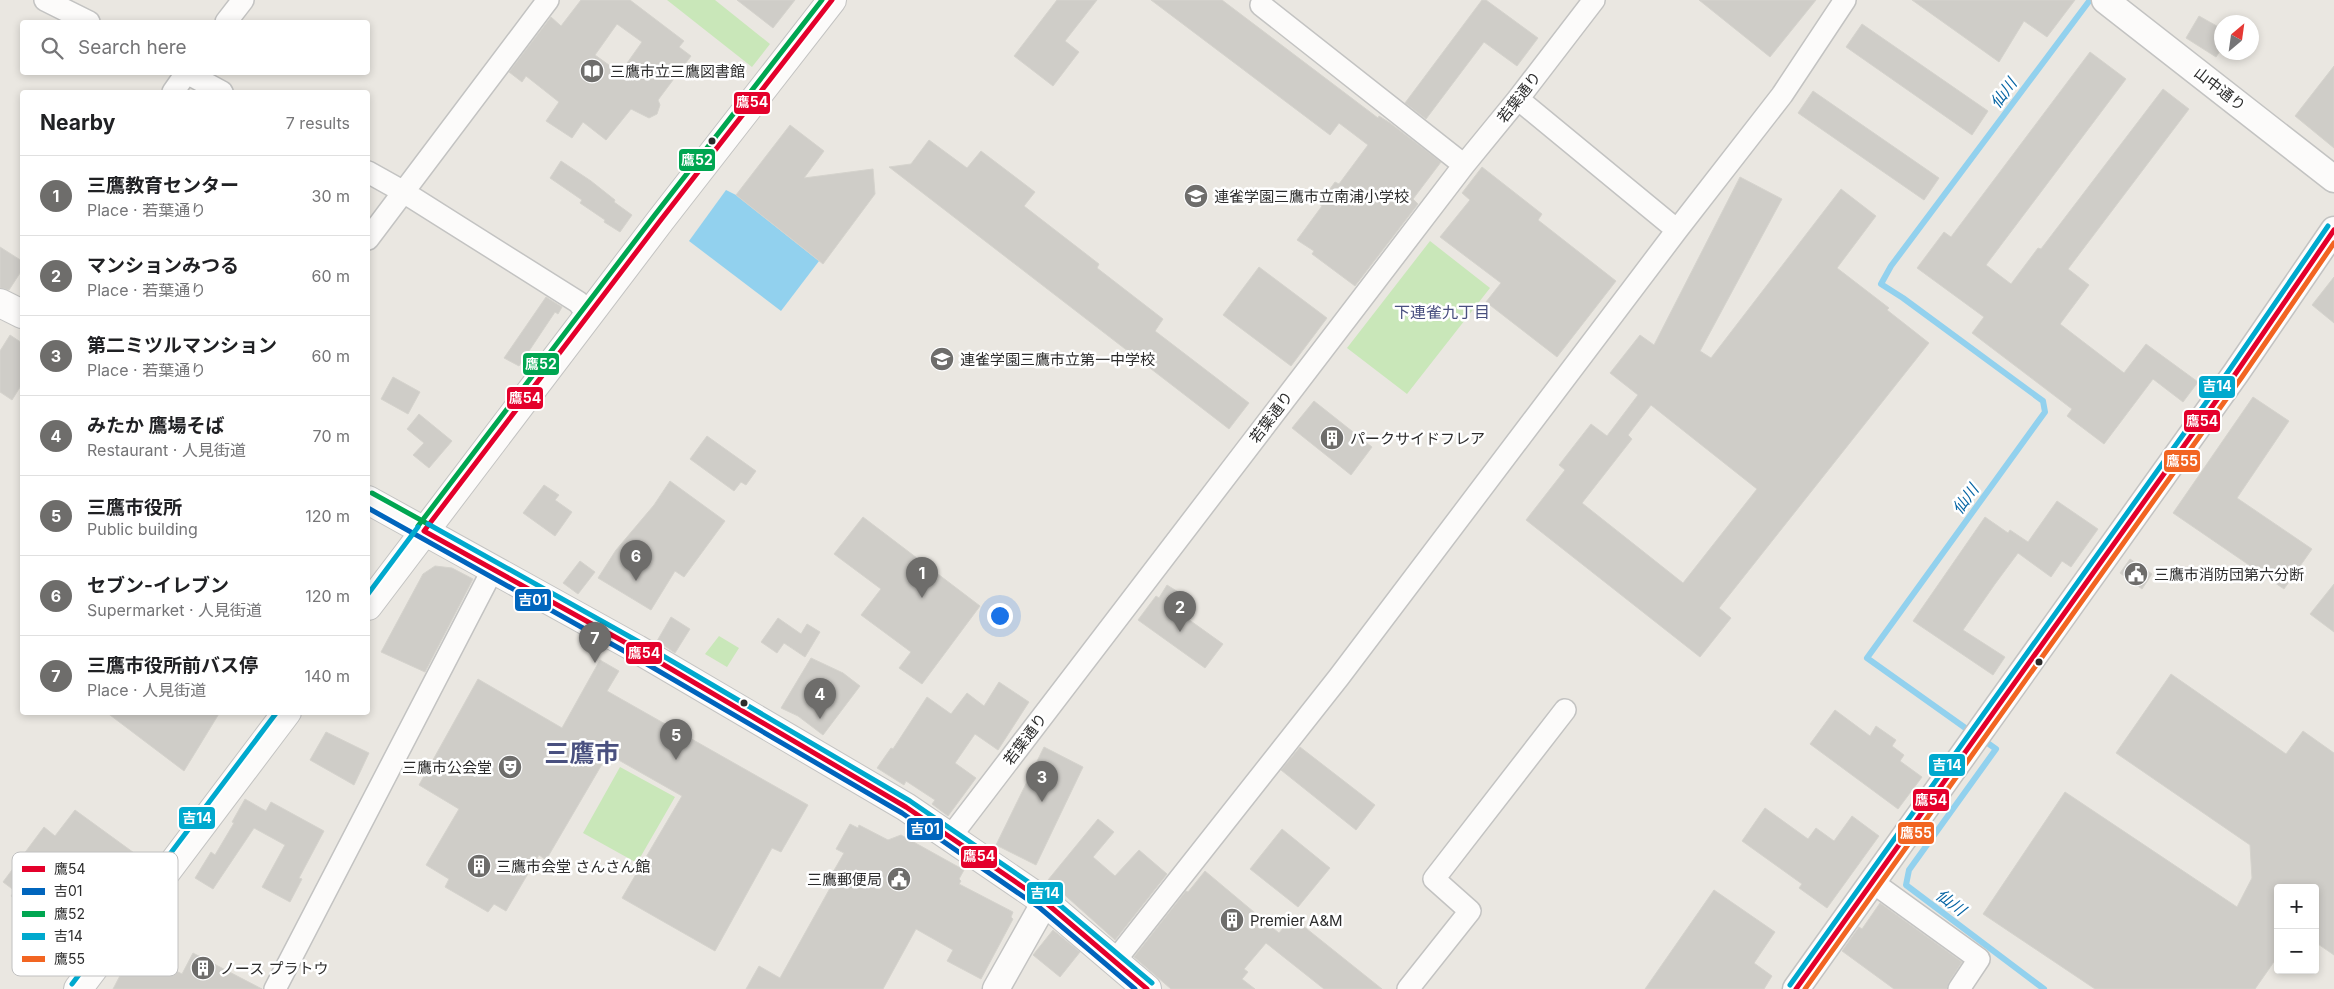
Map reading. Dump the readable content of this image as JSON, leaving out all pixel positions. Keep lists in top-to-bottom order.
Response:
{
  "streets": {
    "street": ["山中通り", "若葉通り"]
  },
  "districts": ["下連雀九丁目", "三鷹市"],
  "water": ["仙川"],
  "places": {
    "library": ["三鷹市立三鷹図書館"],
    "school or university": ["連雀学園三鷹市立南浦小学校", "連雀学園三鷹市立第一中学校"],
    "building": [
      "パークサイドフレア",
      "三鷹市会堂 さんさん館",
      "Premier A&M",
      "ノース プラトウ"
    ],
    "public building": ["三鷹市消防団第六分断", "三鷹郵便局"],
    "theatre": ["三鷹市公会堂"]
  },
  "lines": [
    "transit line 鷹54",
    "transit line 鷹52",
    "transit line 吉14",
    "transit line 鷹55",
    "transit line 吉01"
  ],
  "legend": [
    "鷹54",
    "吉01",
    "鷹52",
    "吉14",
    "鷹55"
  ],
  "north": "top right",
  "page": {
    "search": "Search here",
    "heading": ["Nearby", "7 results"],
    "list": [
      {
        "mark": "1",
        "name": "三鷹教育センター",
        "note": "Place · 若葉通り",
        "value": "30 m"
      },
      {
        "mark": "2",
        "name": "マンションみつる",
        "note": "Place · 若葉通り",
        "value": "60 m"
      },
      {
        "mark": "3",
        "name": "第二ミツルマンション",
        "note": "Place · 若葉通り",
        "value": "60 m"
      },
      {
        "mark": "4",
        "name": "みたか 鷹場そば",
        "note": "Restaurant · 人見街道",
        "value": "70 m"
      },
      {
        "mark": "5",
        "name": "三鷹市役所",
        "note": "Public building",
        "value": "120 m"
      },
      {
        "mark": "6",
        "name": "セブン-イレブン",
        "note": "Supermarket · 人見街道",
        "value": "120 m"
      },
      {
        "mark": "7",
        "name": "三鷹市役所前バス停",
        "note": "Place · 人見街道",
        "value": "140 m"
      }
    ],
    "pins": [
      "6",
      "1",
      "2",
      "7",
      "4",
      "5",
      "3"
    ],
    "map_buttons": ["+", "−"]
  }
}
